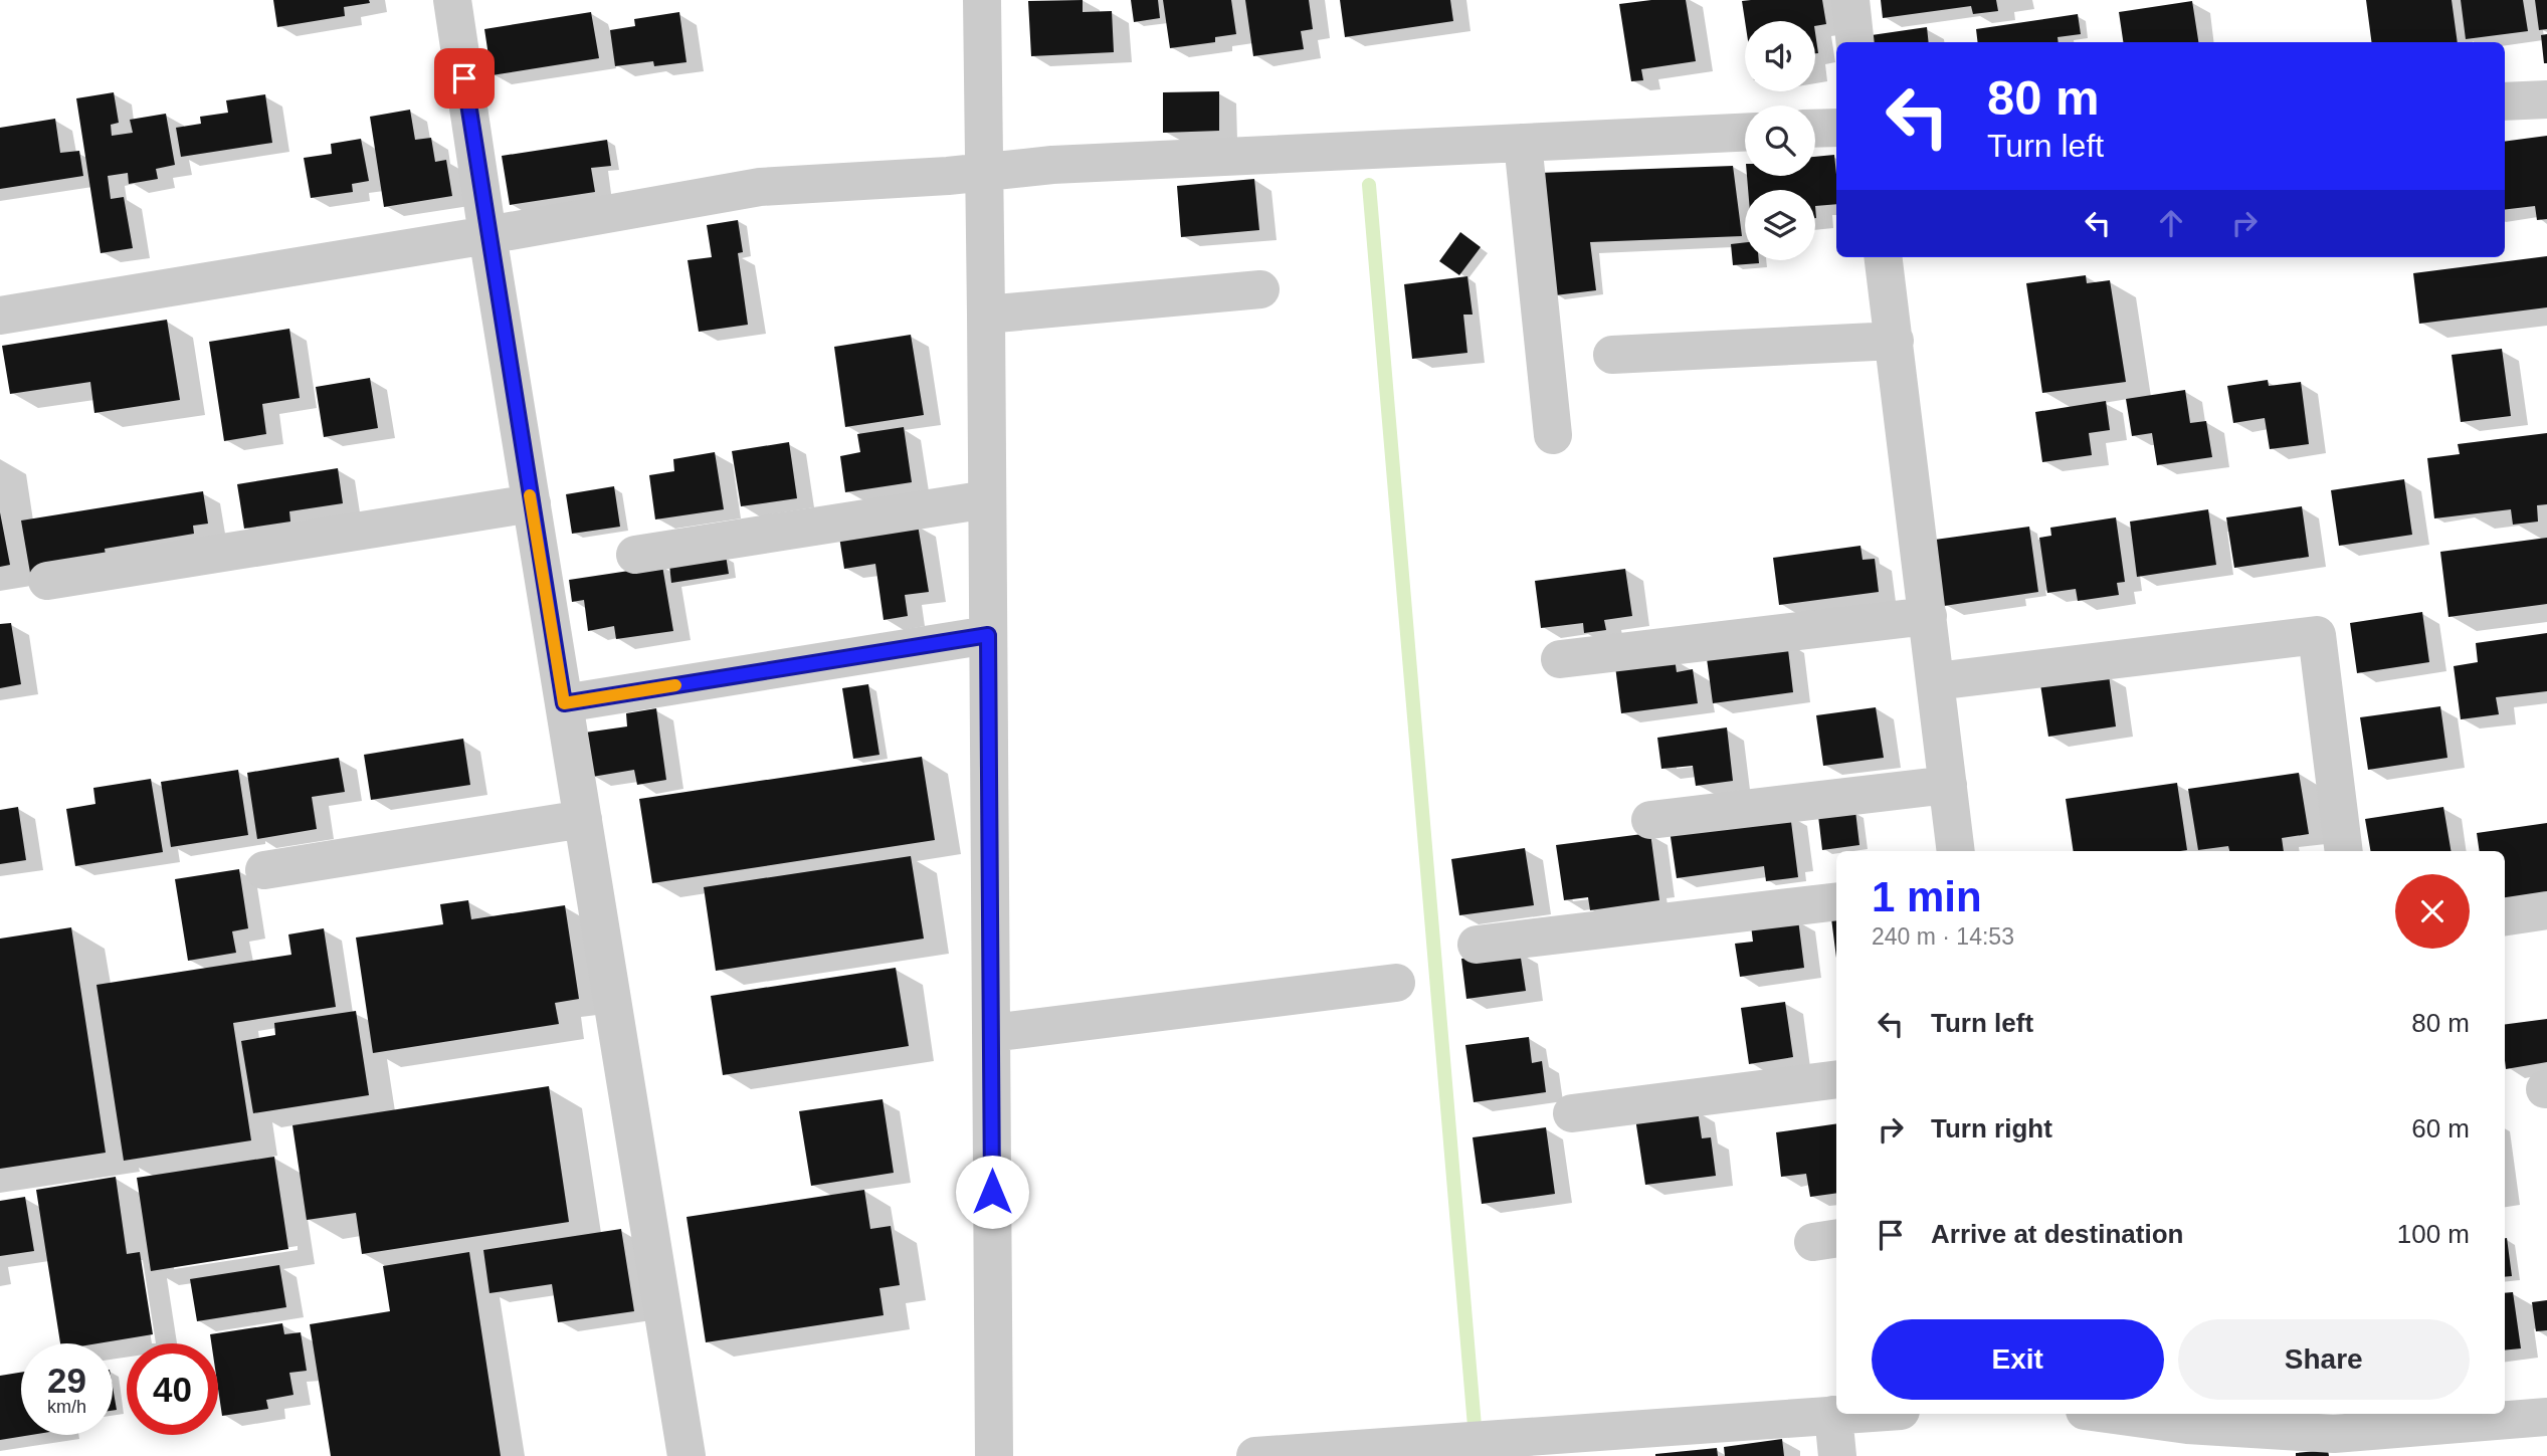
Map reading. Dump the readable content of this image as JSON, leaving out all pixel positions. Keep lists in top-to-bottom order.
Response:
{
  "page": {
    "turn": ["80 m", "Turn left"],
    "heading": ["1 min", "240 m · 14:53"],
    "list": [
      {
        "name": "Turn left",
        "value": "80 m"
      },
      {
        "name": "Turn right",
        "value": "60 m"
      },
      {
        "name": "Arrive at destination",
        "value": "100 m"
      }
    ],
    "buttons": ["Exit", "Share"],
    "speed": "29 km/h",
    "limit": "40"
  }
}
